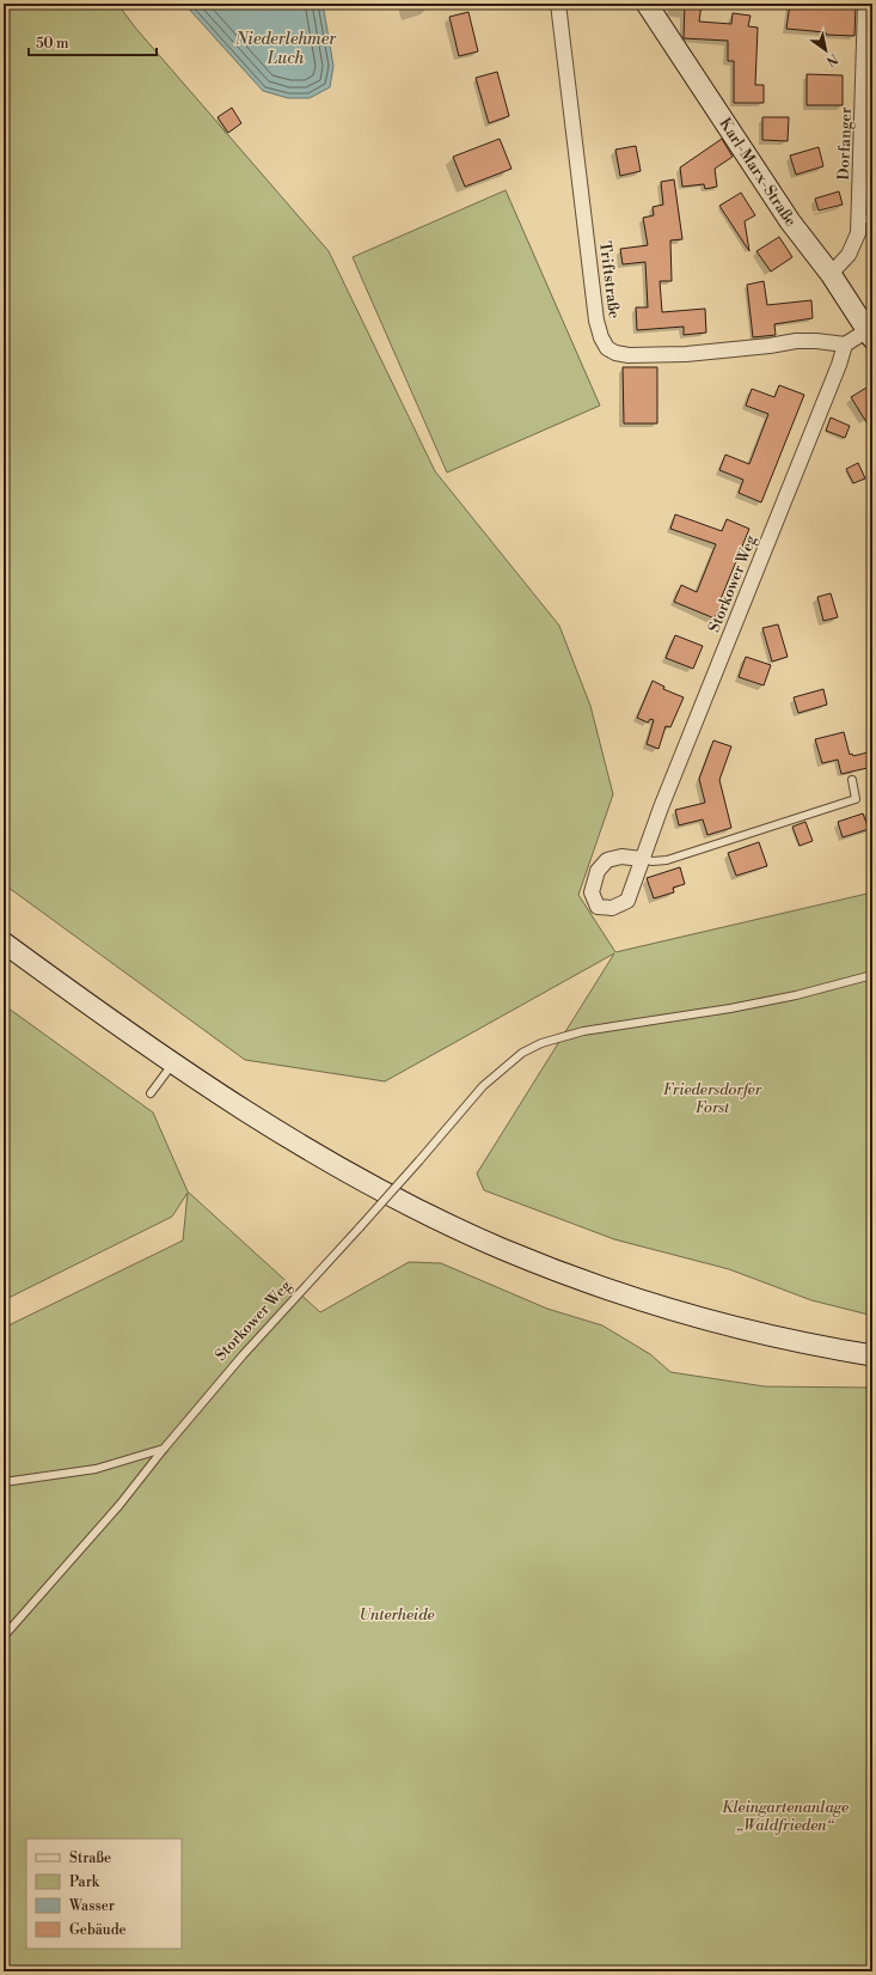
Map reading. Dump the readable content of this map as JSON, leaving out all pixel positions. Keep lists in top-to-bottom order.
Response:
{
  "streets": {
    "main road": ["Karl-Marx-Straße"],
    "street": ["Dorfanger", "Triftstraße", "Storkower Weg"]
  },
  "crossings": [
    ["Dorfanger", "Karl-Marx-Straße"],
    ["Triftstraße", "Storkower Weg"]
  ],
  "water": ["Niederlehmer Luch"],
  "parks": ["Friedersdorfer Forst", "Unterheide", "Kleingartenanlage „Waldfrieden“"],
  "legend": [
    "Straße",
    "Park",
    "Wasser",
    "Gebäude"
  ],
  "scale_bar": "50 m",
  "north": "bottom right"
}
